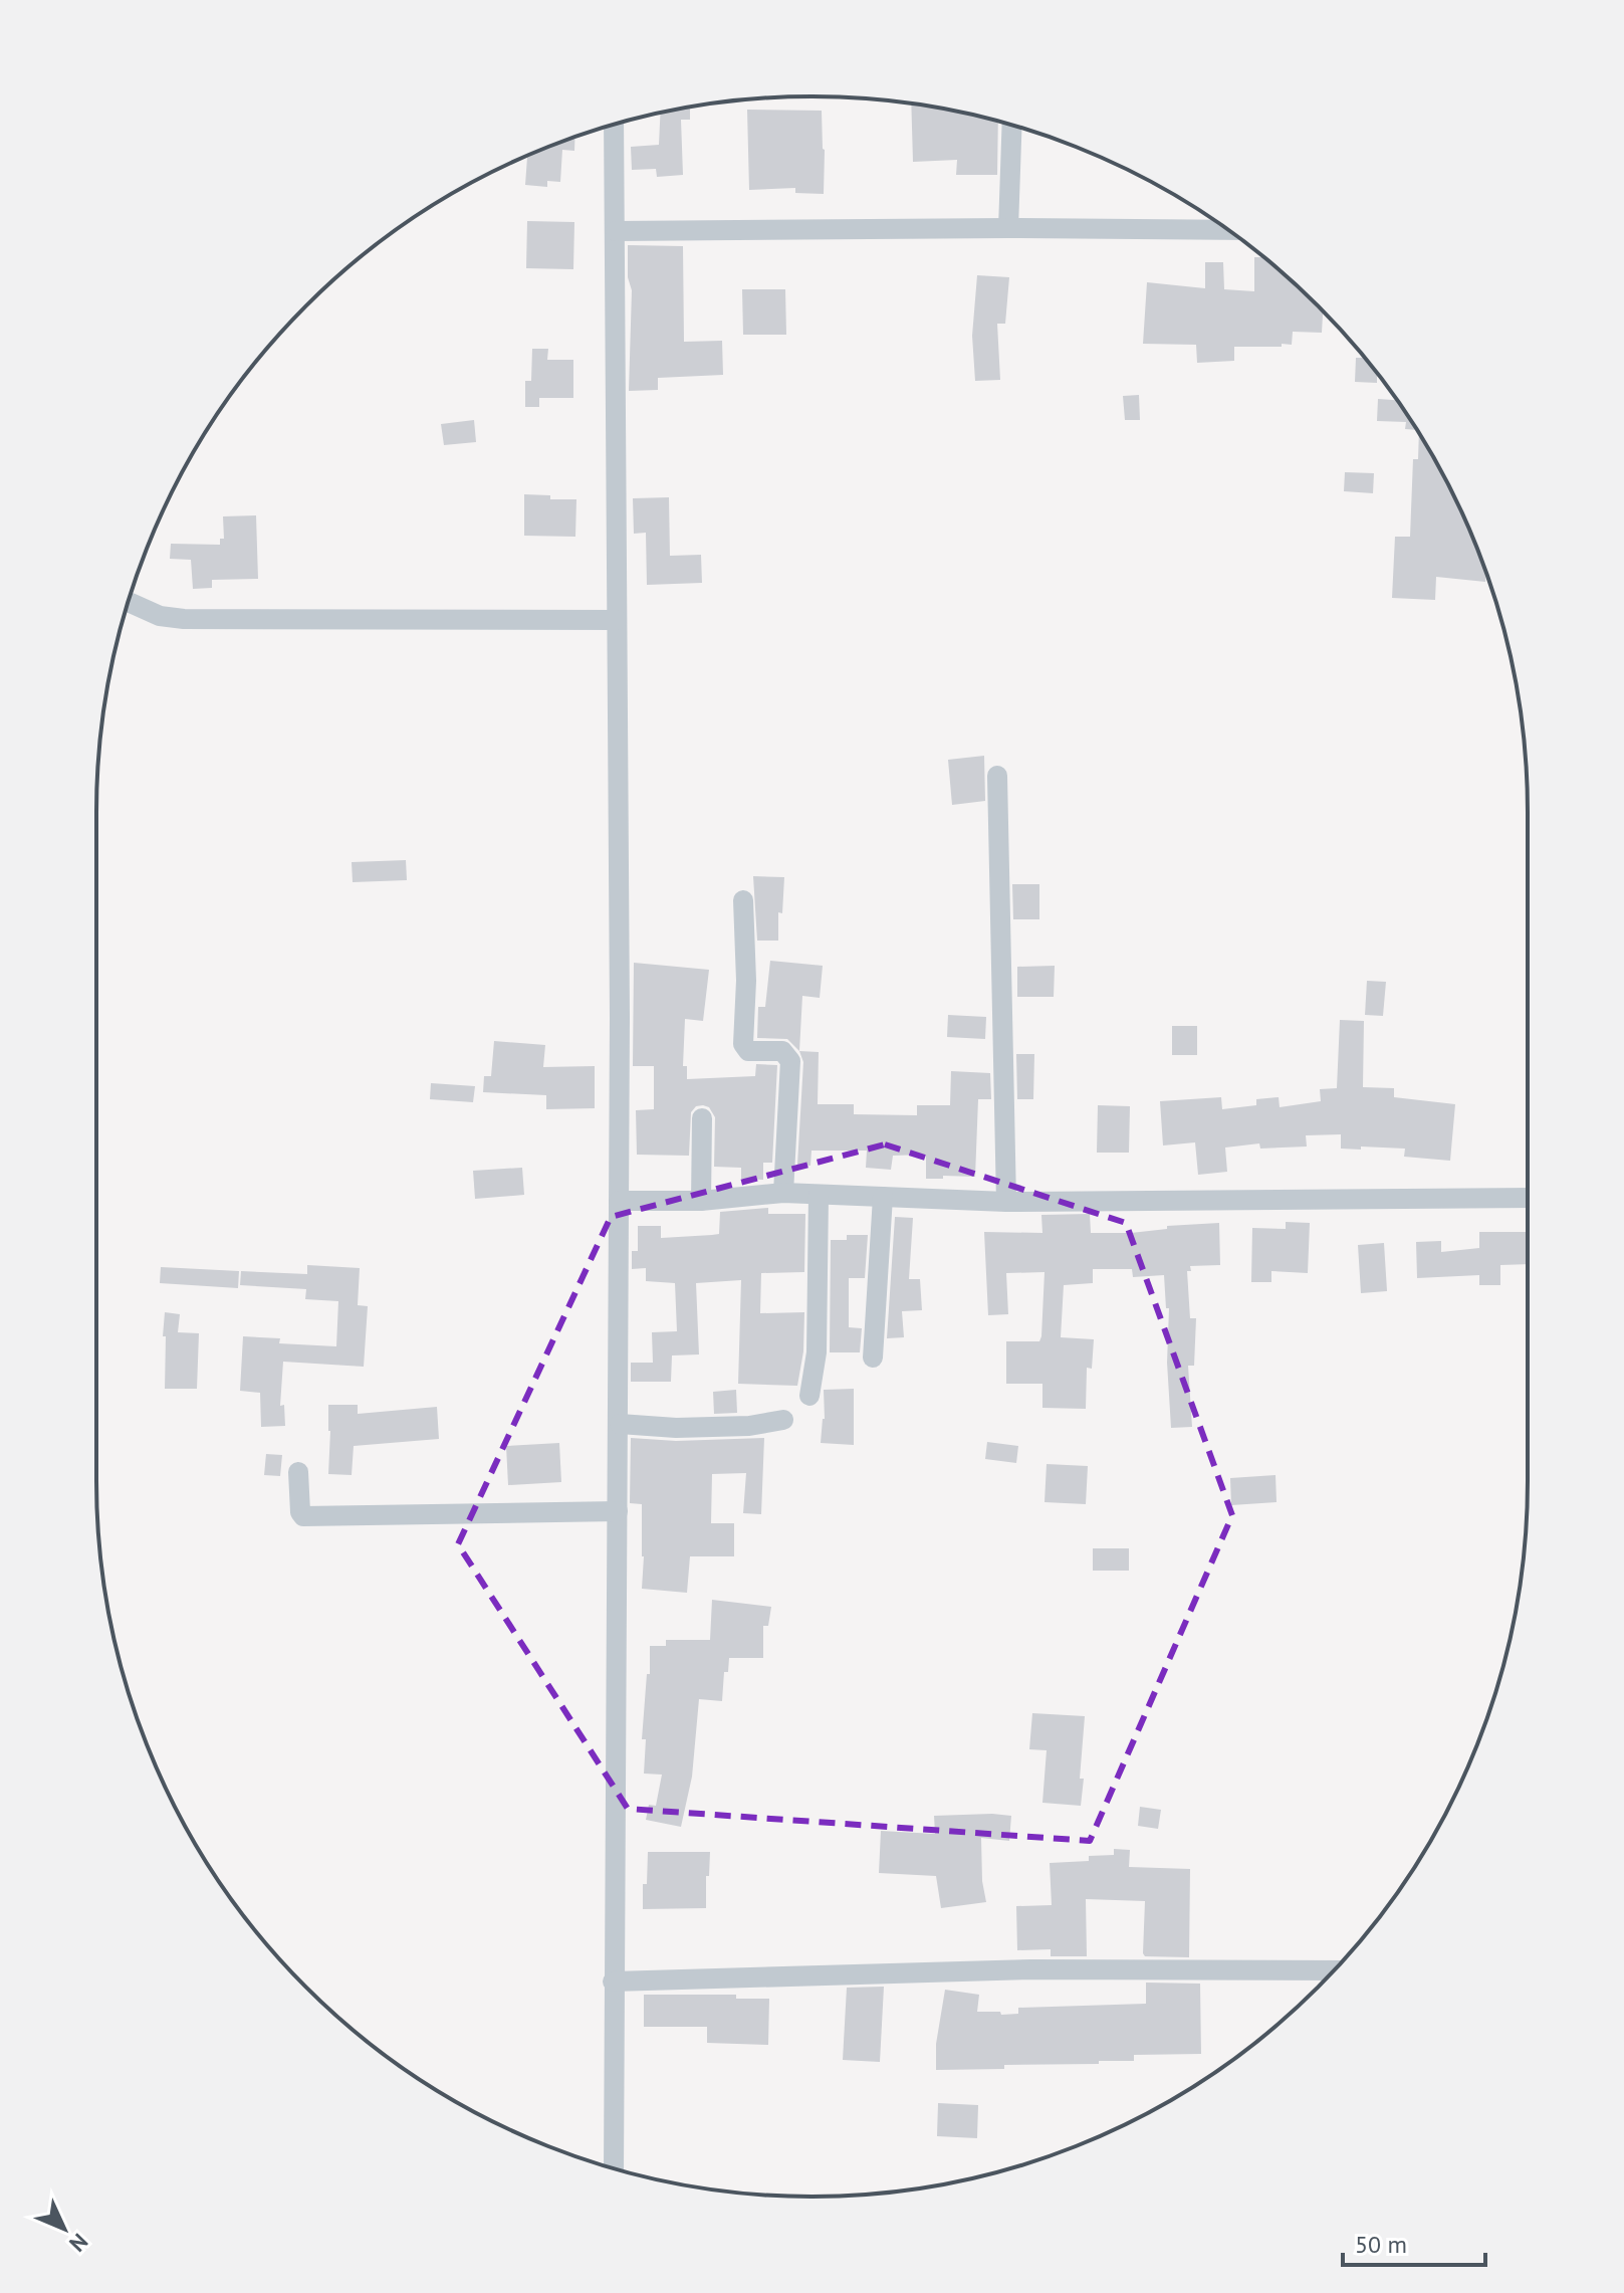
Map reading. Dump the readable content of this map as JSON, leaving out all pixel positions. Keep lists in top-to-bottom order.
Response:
{
  "scale_bar": "50 m",
  "north": "bottom right"
}
